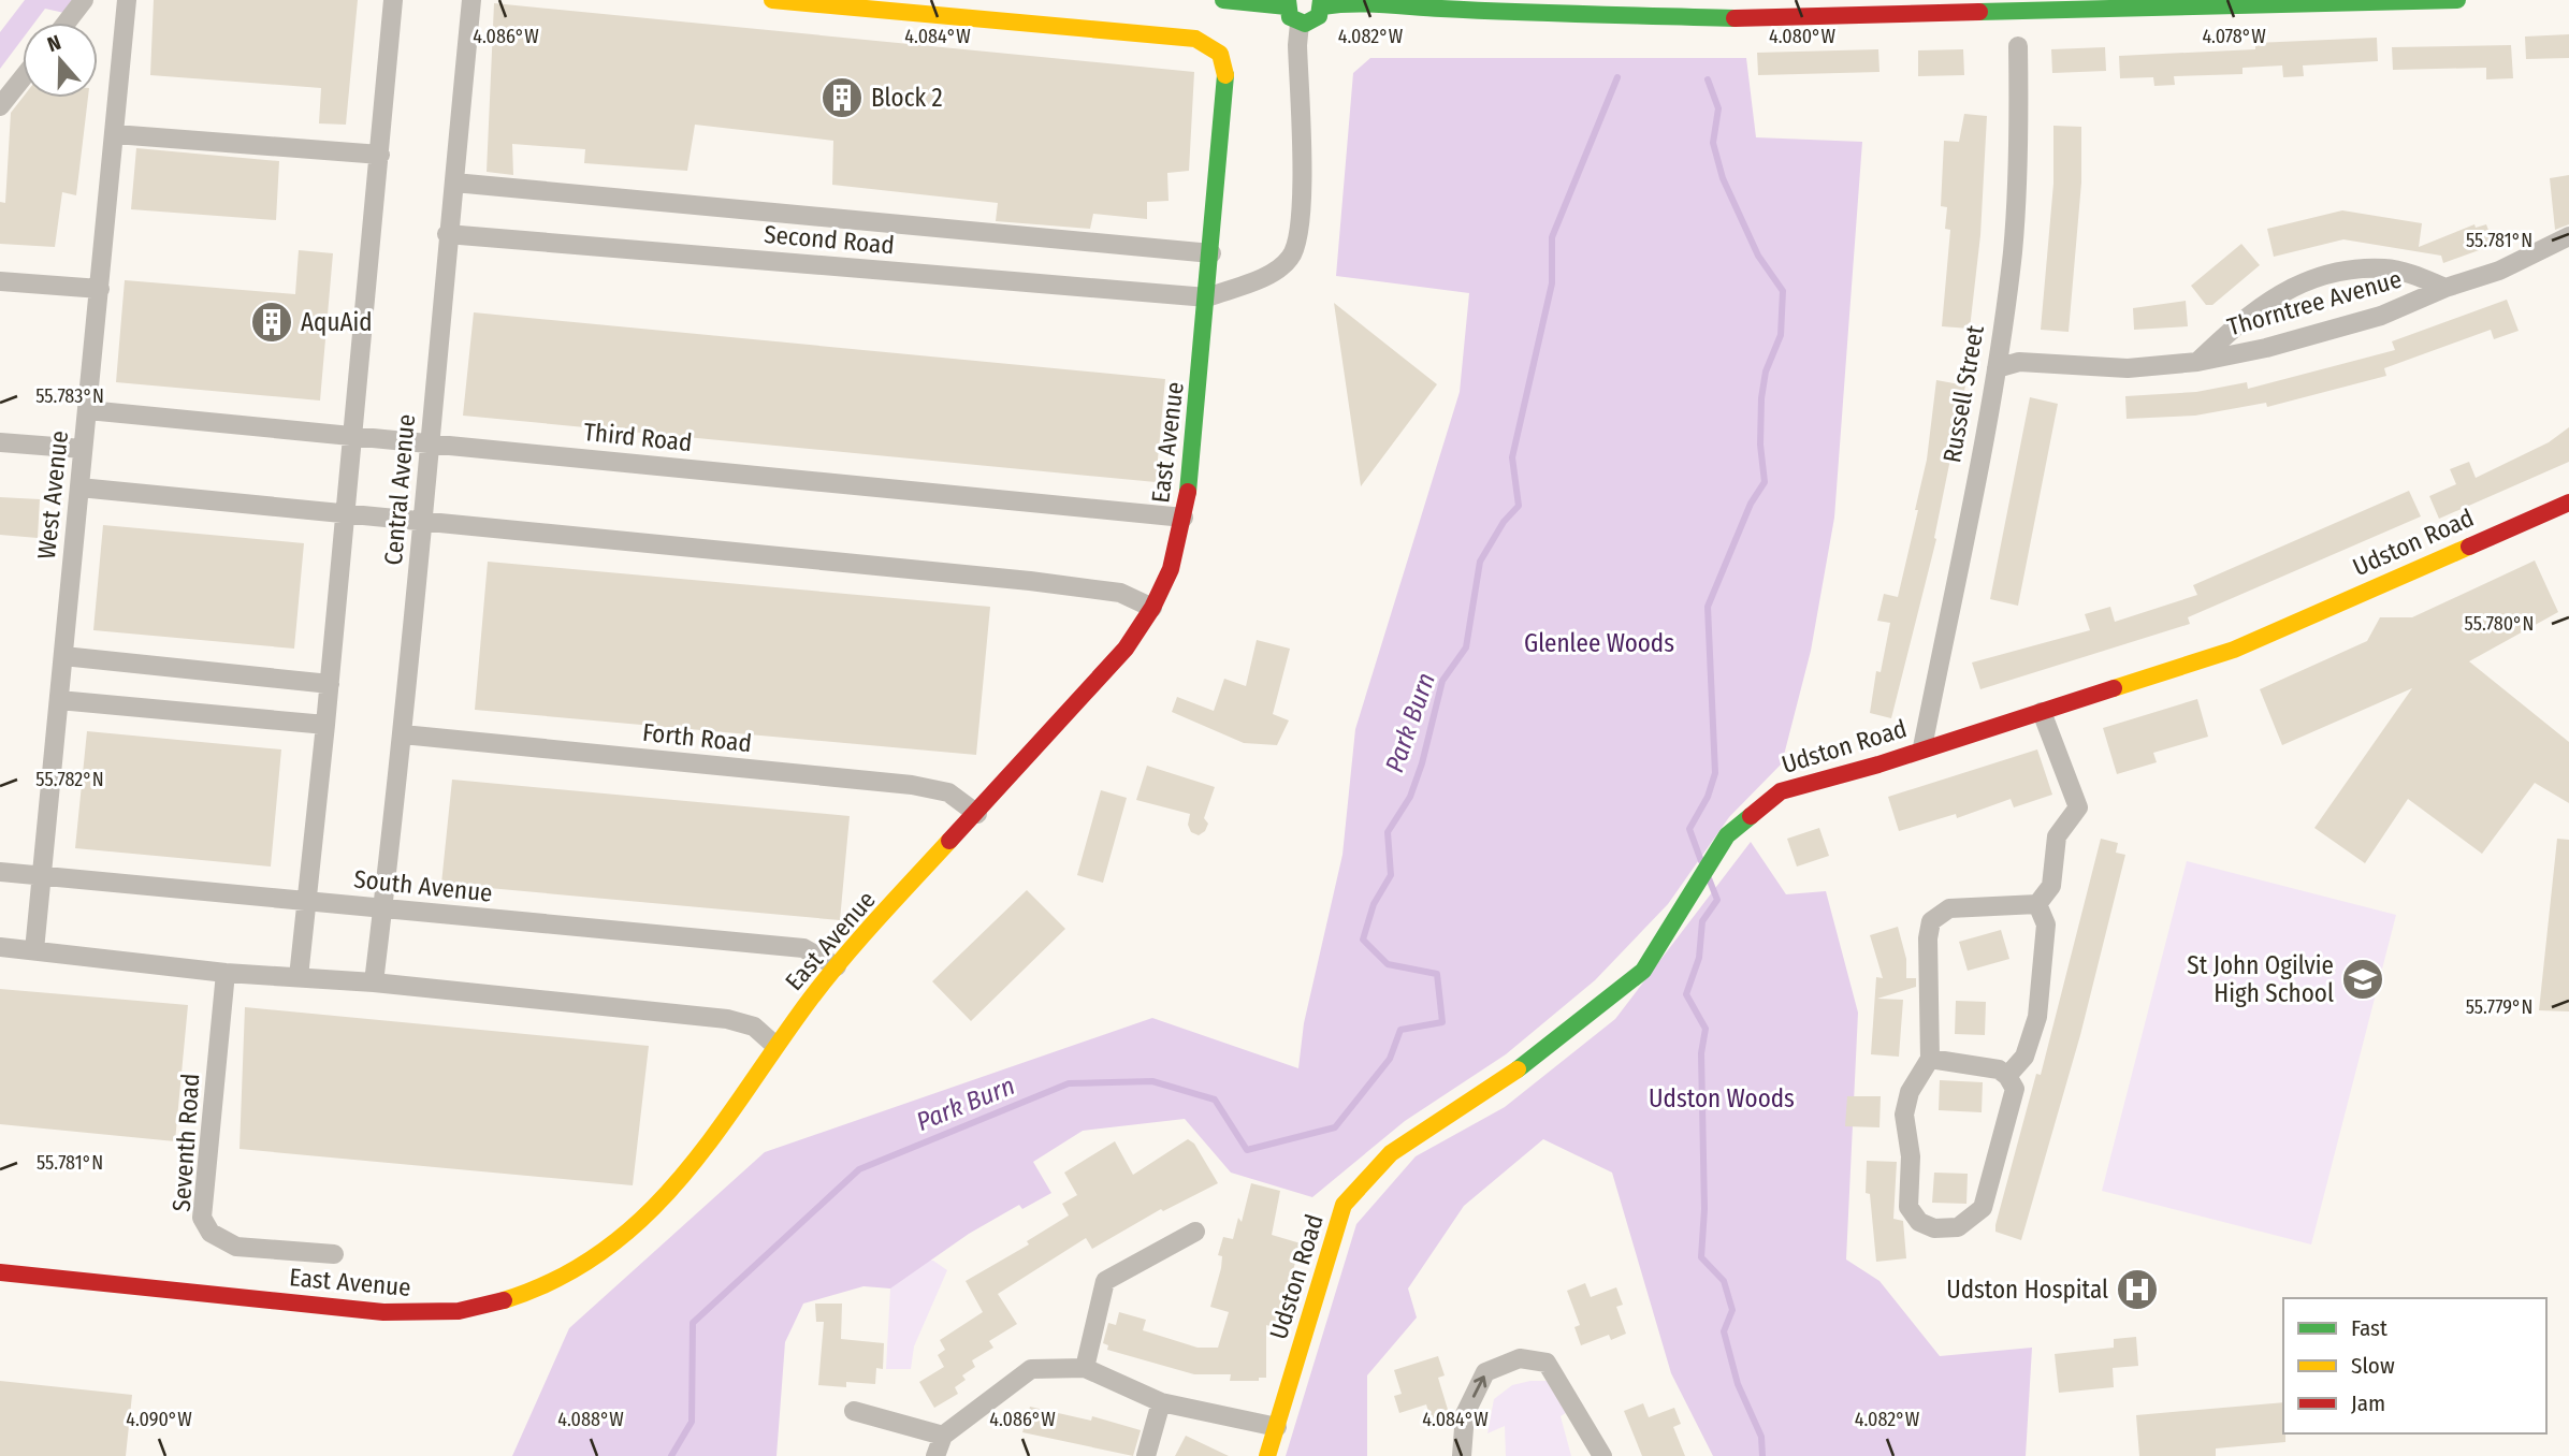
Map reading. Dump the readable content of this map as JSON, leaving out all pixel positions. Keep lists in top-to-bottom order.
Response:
{
  "streets": {
    "street": [
      "Second Road",
      "Thorntree Avenue",
      "Russell Street",
      "Third Road",
      "East Avenue",
      "Central Avenue",
      "West Avenue",
      "Udston Road",
      "Forth Road",
      "South Avenue",
      "Seventh Road"
    ]
  },
  "crossings": [
    ["Second Road", "East Avenue"],
    ["Second Road", "Central Avenue"],
    ["Thorntree Avenue", "Russell Street"],
    ["Russell Street", "Udston Road"],
    ["Third Road", "East Avenue"],
    ["Third Road", "Central Avenue"],
    ["Third Road", "West Avenue"],
    ["East Avenue", "Forth Road"],
    ["East Avenue", "South Avenue"],
    ["Central Avenue", "Forth Road"],
    ["Central Avenue", "South Avenue"],
    ["West Avenue", "South Avenue"]
  ],
  "water": ["Park Burn"],
  "parks": ["Glenlee Woods", "Udston Woods"],
  "places": {
    "building": ["Block 2", "AquAid"],
    "school or university": ["St John Ogilvie High School"],
    "hospital": ["Udston Hospital"]
  },
  "legend": ["Fast", "Slow", "Jam"],
  "north": "top",
  "coordinates": [
    "4.086°W",
    "4.084°W",
    "4.082°W",
    "4.080°W",
    "4.078°W",
    "55.781°N",
    "55.783°N",
    "55.780°N",
    "55.782°N",
    "55.779°N",
    "4.090°W",
    "4.088°W"
  ]
}
